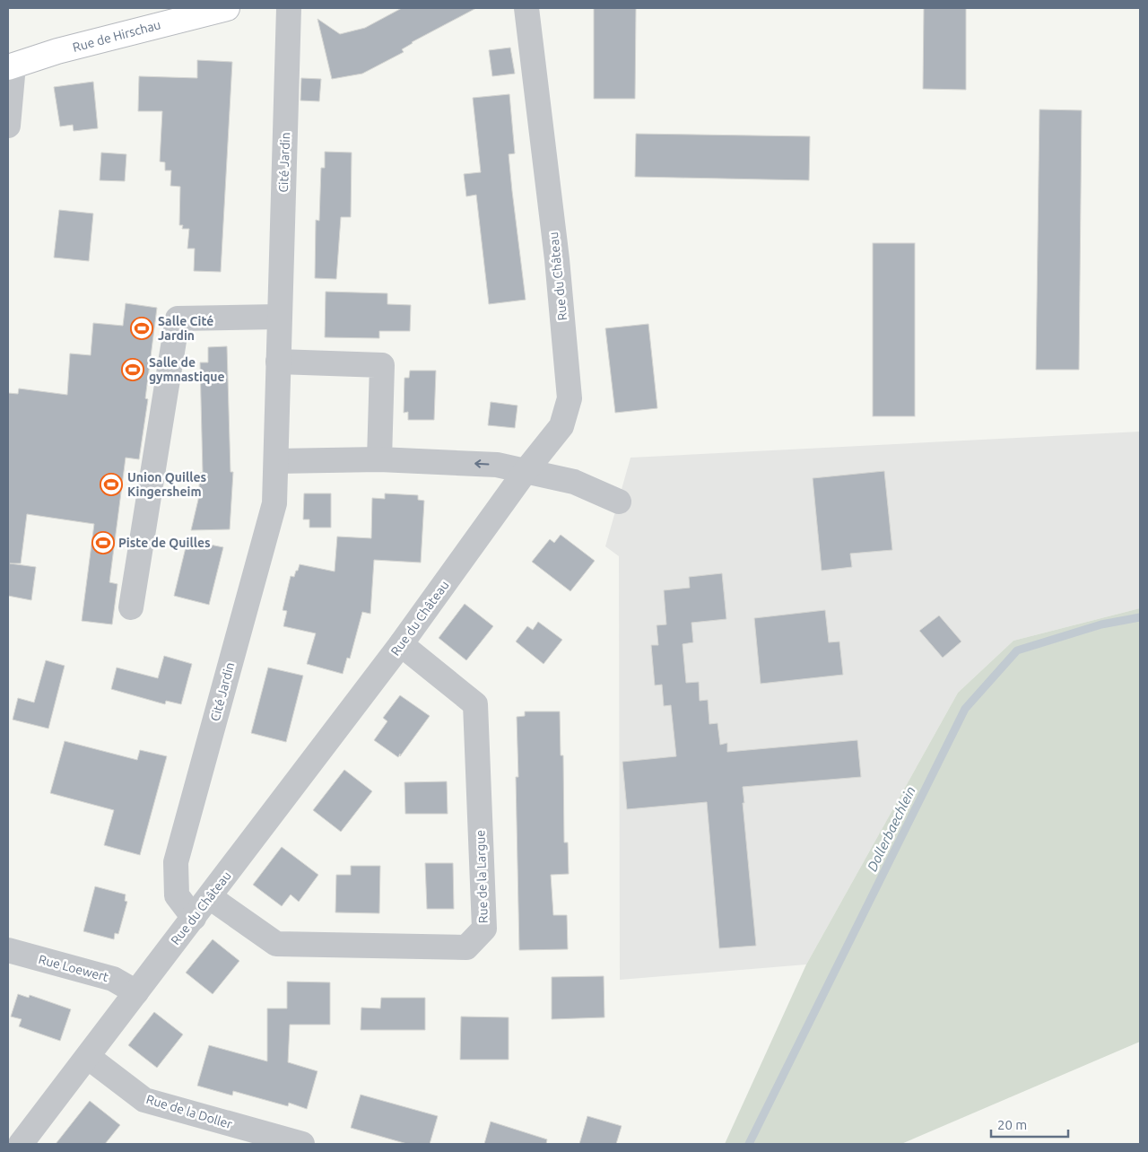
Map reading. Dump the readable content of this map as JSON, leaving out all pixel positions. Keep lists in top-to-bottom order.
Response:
{
  "streets": {
    "main road": ["Rue de Hirschau"],
    "street": [
      "Cité Jardin",
      "Rue du Château",
      "Rue de la Largue",
      "Rue Loewert",
      "Rue de la Doller"
    ]
  },
  "crossings": [
    ["Cité Jardin", "Rue du Château"],
    ["Rue du Château", "Rue de la Largue"],
    ["Rue du Château", "Rue Loewert"],
    ["Rue du Château", "Rue de la Doller"]
  ],
  "water": ["Dollerbaechlein"],
  "places": {
    "sports": [
      "Salle Cité Jardin",
      "Salle de gymnastique",
      "Union Quilles Kingersheim",
      "Piste de Quilles"
    ]
  },
  "scale_bar": "20 m"
}
